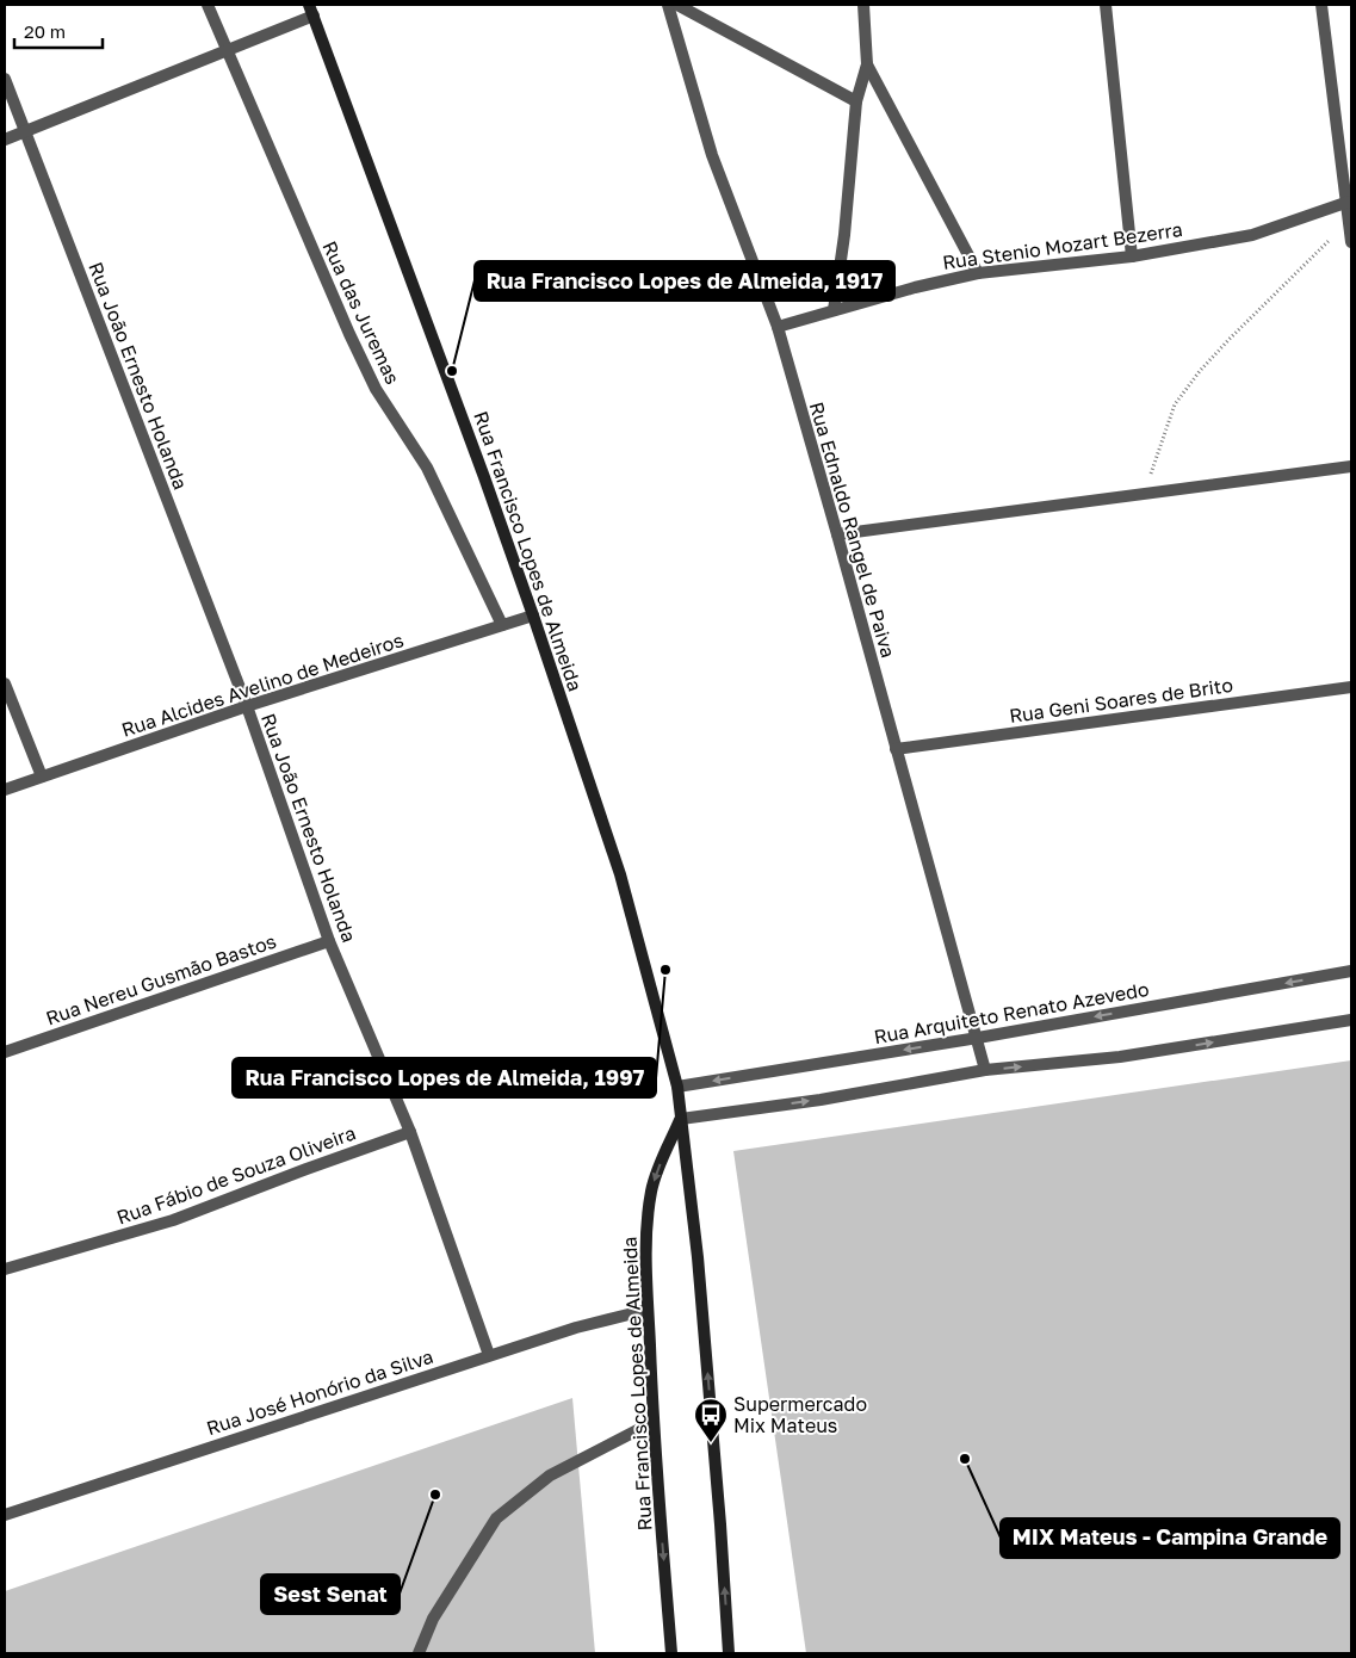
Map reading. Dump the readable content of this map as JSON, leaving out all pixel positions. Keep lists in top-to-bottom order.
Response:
{
  "streets": {
    "main road": ["Rua Francisco Lopes de Almeida"],
    "street": [
      "Rua Stenio Mozart Bezerra",
      "Rua das Juremas",
      "Rua João Ernesto Holanda",
      "Rua Ednaldo Rangel de Paiva",
      "Rua Alcides Avelino de Medeiros",
      "Rua Geni Soares de Brito",
      "Rua Nereu Gusmão Bastos",
      "Rua Arquiteto Renato Azevedo",
      "Rua Fábio de Souza Oliveira",
      "Rua José Honório da Silva"
    ]
  },
  "crossings": [
    ["Rua Stenio Mozart Bezerra", "Rua Ednaldo Rangel de Paiva"],
    ["Rua das Juremas", "Rua Alcides Avelino de Medeiros"],
    ["Rua João Ernesto Holanda", "Rua Alcides Avelino de Medeiros"],
    ["Rua João Ernesto Holanda", "Rua Nereu Gusmão Bastos"],
    ["Rua João Ernesto Holanda", "Rua Fábio de Souza Oliveira"],
    ["Rua João Ernesto Holanda", "Rua José Honório da Silva"],
    ["Rua Ednaldo Rangel de Paiva", "Rua Geni Soares de Brito"],
    ["Rua Ednaldo Rangel de Paiva", "Rua Arquiteto Renato Azevedo"],
    ["Rua Francisco Lopes de Almeida", "Rua Alcides Avelino de Medeiros"],
    ["Rua Francisco Lopes de Almeida", "Rua Arquiteto Renato Azevedo"],
    ["Rua Francisco Lopes de Almeida", "Rua José Honório da Silva"]
  ],
  "places": {
    "other": [
      "Rua Francisco Lopes de Almeida, 1917",
      "Rua Francisco Lopes de Almeida, 1997",
      "MIX Mateus - Campina Grande",
      "Sest Senat"
    ],
    "bus stop": ["Supermercado Mix Mateus"]
  },
  "scale_bar": "20 m"
}
